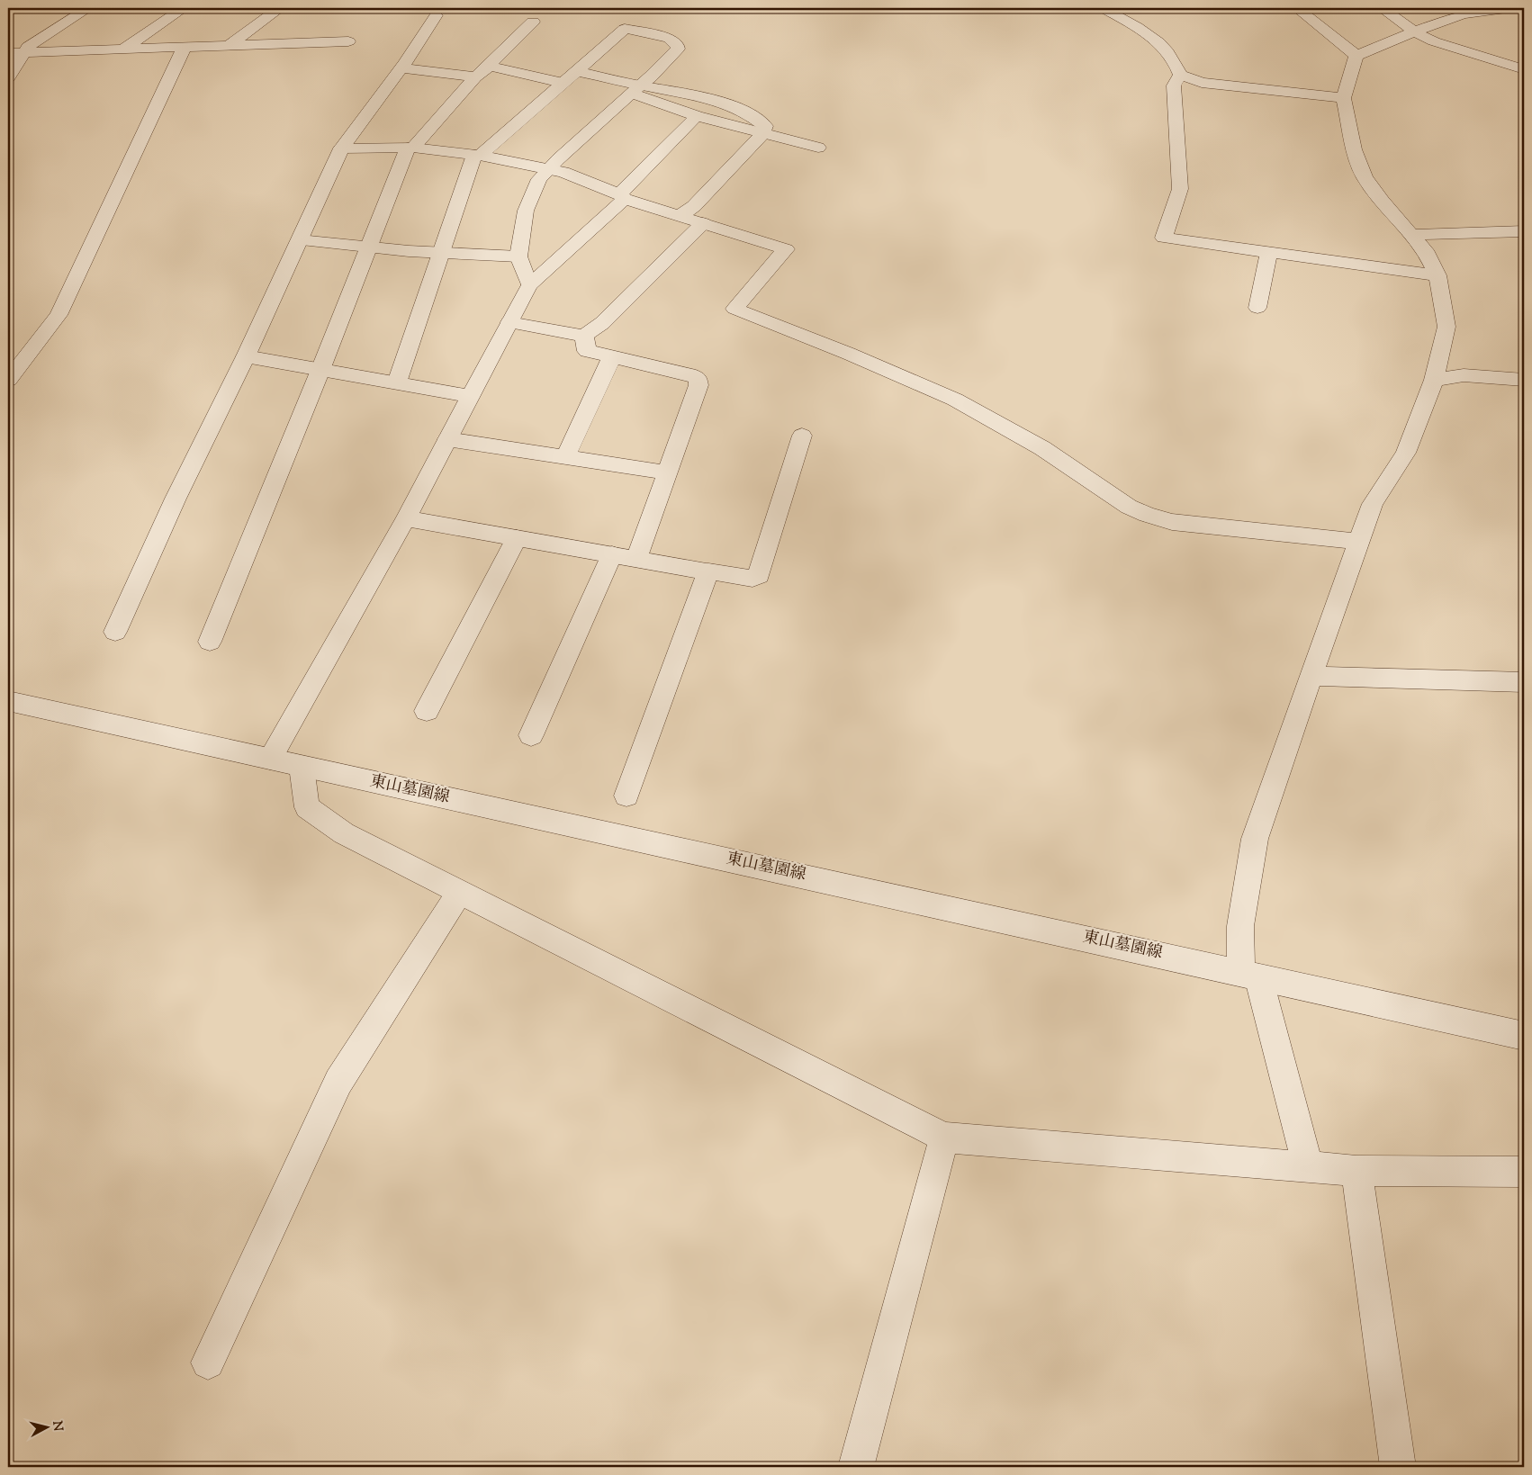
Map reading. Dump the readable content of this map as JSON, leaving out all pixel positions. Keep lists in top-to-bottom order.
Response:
{
  "streets": {
    "street": ["東山墓園線"]
  },
  "north": "right"
}
